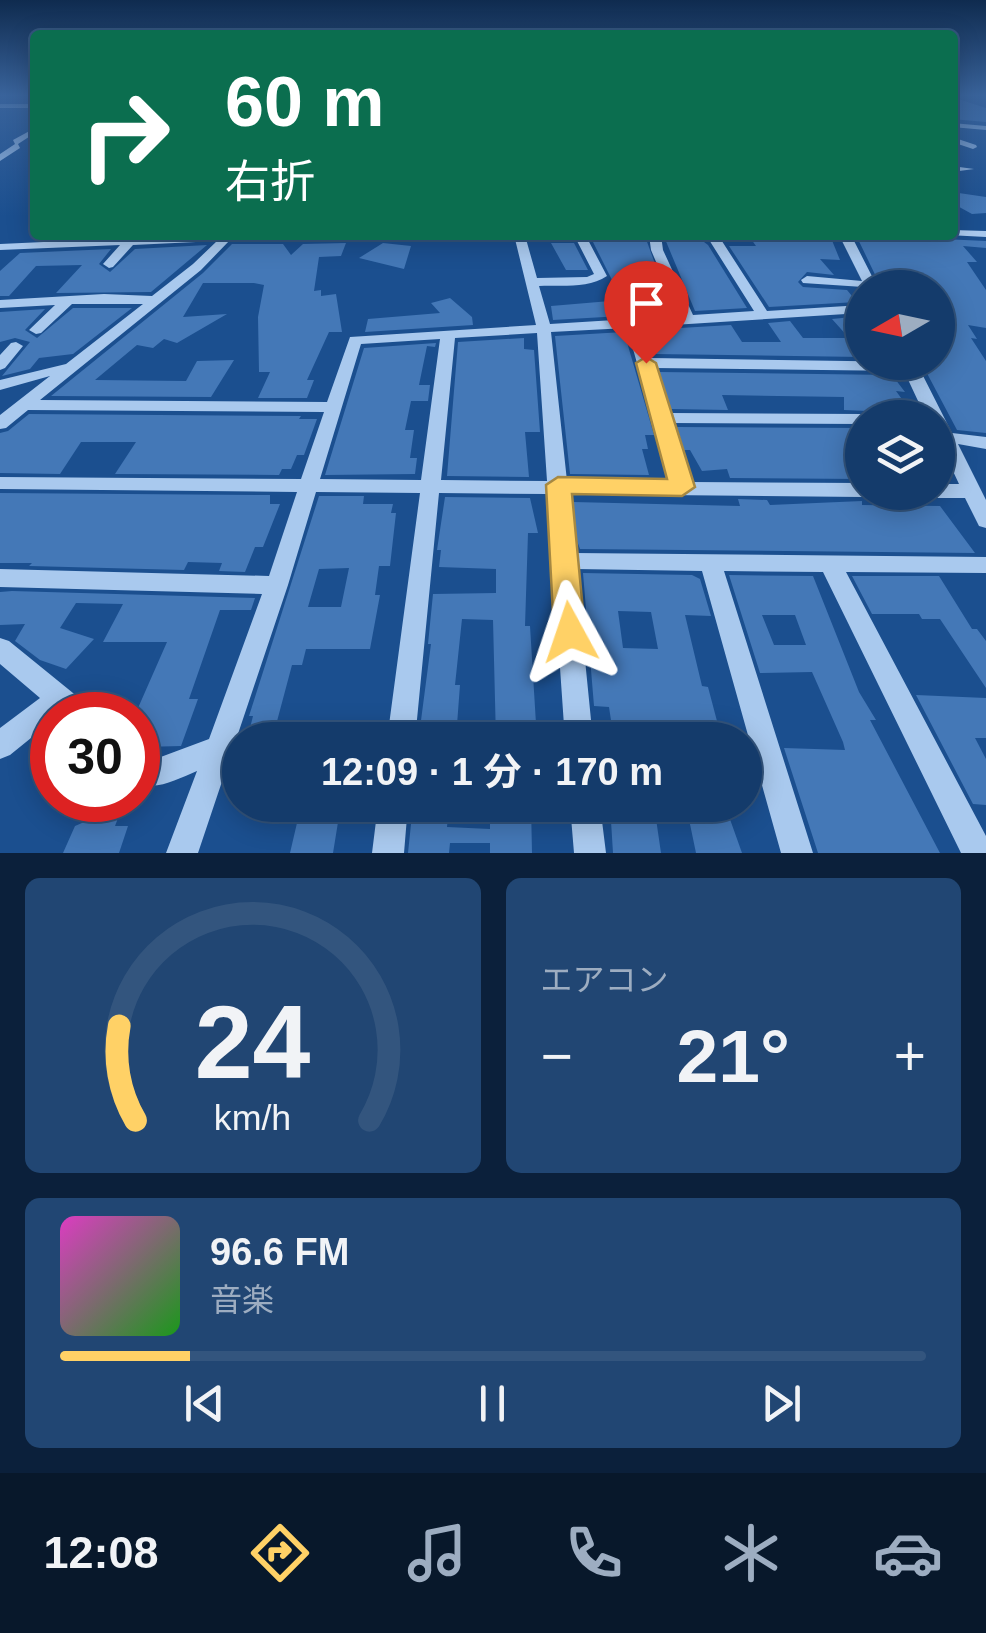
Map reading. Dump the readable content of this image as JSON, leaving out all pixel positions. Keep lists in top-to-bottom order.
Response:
{
  "north": "left",
  "page": {
    "turn": ["60 m", "右折"],
    "limit": "30",
    "trip": "12:09 · 1 分 · 170 m",
    "tile": "エアコン",
    "heat": ["−", "21°", "+"],
    "song": ["96.6 FM", "音楽"],
    "tabs": "12:08",
    "gauge": ["24", "km/h"]
  }
}
